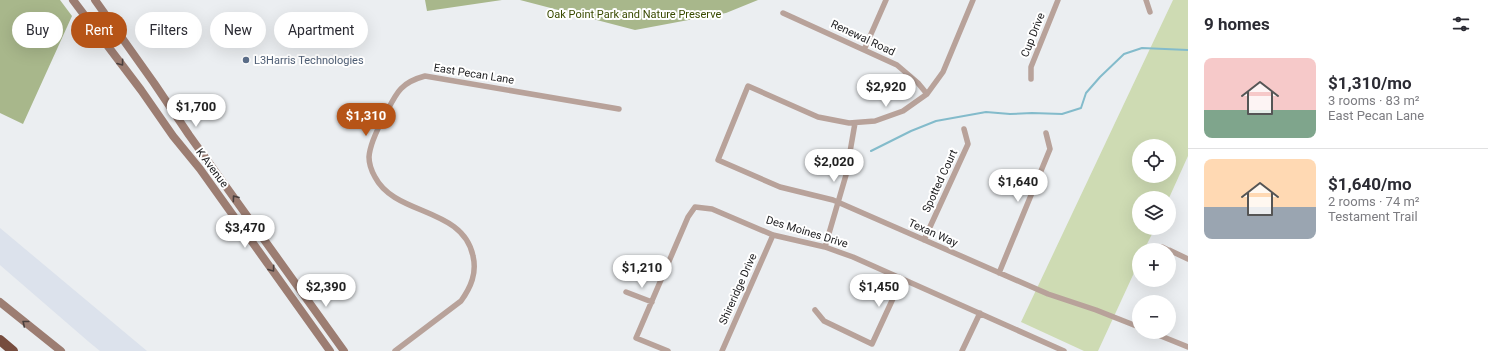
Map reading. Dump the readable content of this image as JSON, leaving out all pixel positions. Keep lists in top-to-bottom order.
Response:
{
  "streets": {
    "main road": ["K Avenue"],
    "street": [
      "Cup Drive",
      "Renewal Road",
      "East Pecan Lane",
      "Spotted Court",
      "Des Moines Drive",
      "Texan Way",
      "Shireridge Drive"
    ]
  },
  "crossings": [
    ["Spotted Court", "Texan Way"],
    ["Des Moines Drive", "Shireridge Drive"]
  ],
  "parks": ["Oak Point Park and Nature Preserve"],
  "places": ["L3Harris Technologies"],
  "page": {
    "heading": "9 homes",
    "chip": [
      "Buy",
      "Rent",
      "Filters",
      "New",
      "Apartment"
    ],
    "list": [
      {
        "name": "$1,310/mo",
        "note": "3 rooms · 83 m² · East Pecan Lane"
      },
      {
        "name": "$1,640/mo",
        "note": "2 rooms · 74 m² · Testament Trail"
      }
    ],
    "price": [
      "$2,920",
      "$1,700",
      "$1,310",
      "$2,020",
      "$1,640",
      "$3,470",
      "$1,210",
      "$2,390",
      "$1,450"
    ],
    "map_buttons": ["+", "−"]
  }
}
